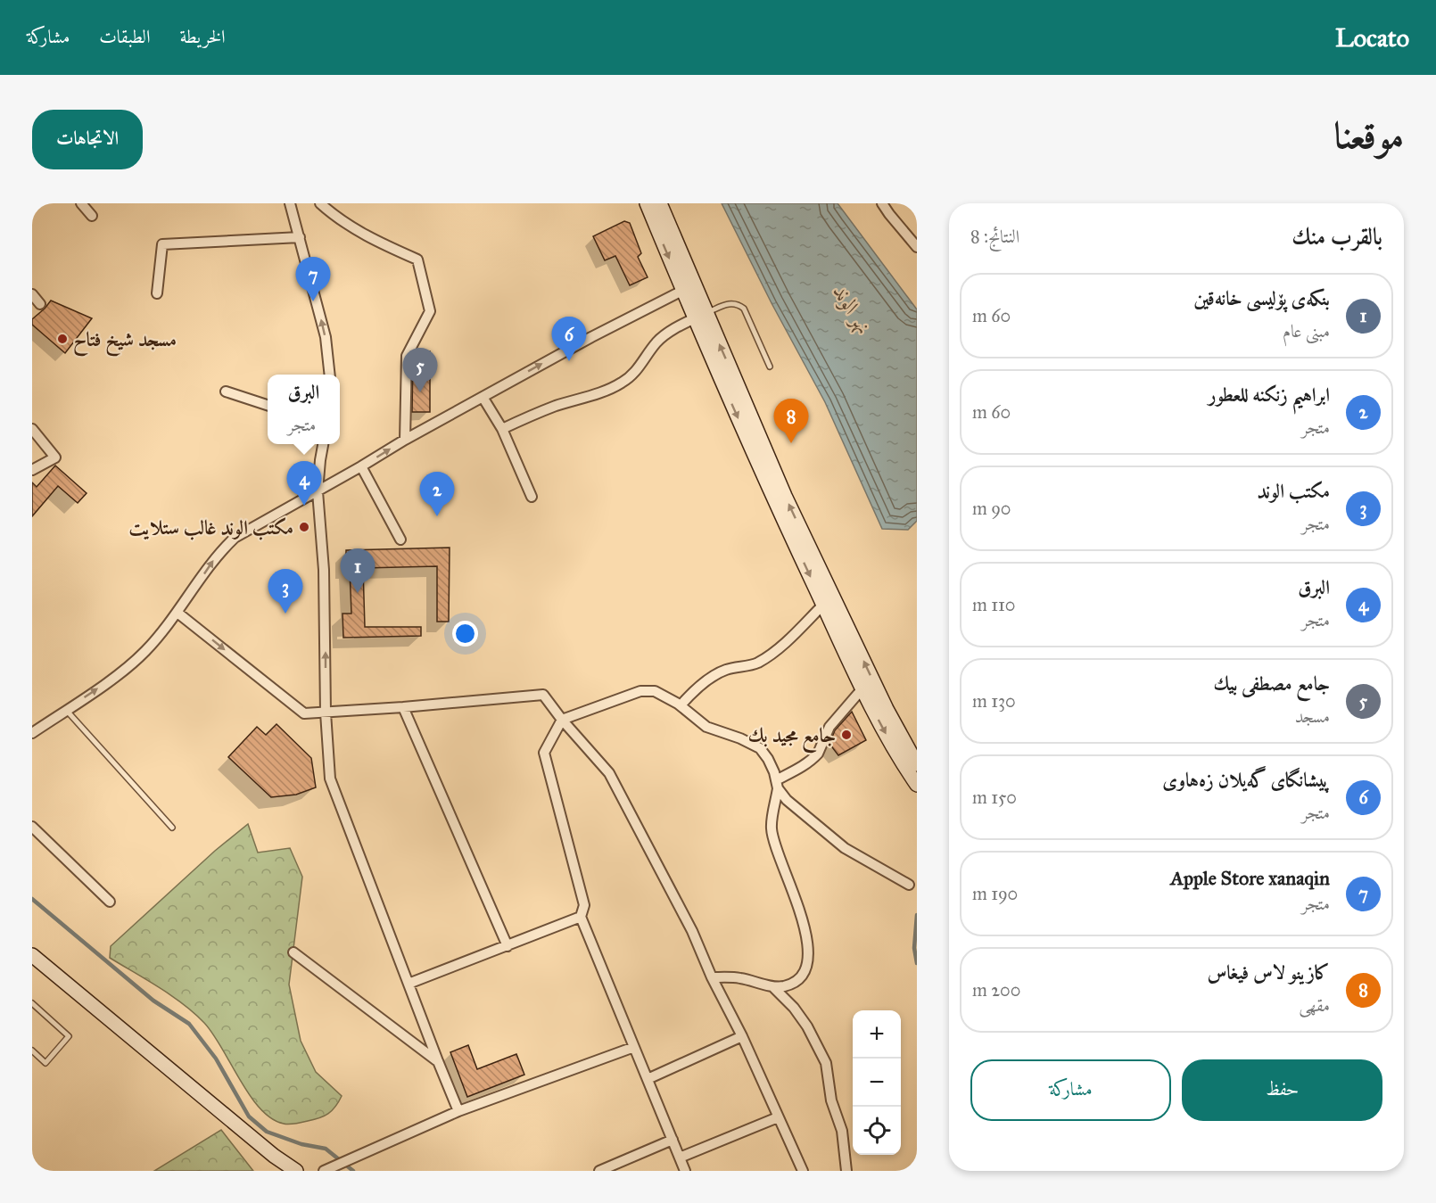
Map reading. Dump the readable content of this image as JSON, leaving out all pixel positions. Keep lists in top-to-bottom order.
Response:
{
  "water": ["نهر الوند"],
  "places": ["مسجد شيخ فتاح", "مكتب الوند غالب ستلايت", "جامع مجيد بك"],
  "page": {
    "header": "Locato",
    "nav": ["الخريطة", "الطبقات", "مشاركة"],
    "title": "موقعنا",
    "buttons": [
      "الاتجاهات",
      ["حفظ", "مشاركة"]
    ],
    "heading": ["بالقرب منك", "النتائج: 8"],
    "pins": [
      "7",
      "6",
      "5",
      "8",
      "4",
      "2",
      "1",
      "3"
    ],
    "list": [
      {
        "mark": "1",
        "name": "بنکەی پۆلیسی خانەقین",
        "note": "مبنى عام",
        "value": "60 m"
      },
      {
        "mark": "2",
        "name": "ابراهيم زنكنه للعطور",
        "note": "متجر",
        "value": "60 m"
      },
      {
        "mark": "3",
        "name": "مكتب الوند",
        "note": "متجر",
        "value": "90 m"
      },
      {
        "mark": "4",
        "name": "البرق",
        "note": "متجر",
        "value": "110 m"
      },
      {
        "mark": "5",
        "name": "جامع مصطفى بيك",
        "note": "مسجد",
        "value": "130 m"
      },
      {
        "mark": "6",
        "name": "پیشانگای گەیلان زەهاوی",
        "note": "متجر",
        "value": "150 m"
      },
      {
        "mark": "7",
        "name": "Apple Store xanaqin",
        "note": "متجر",
        "value": "190 m"
      },
      {
        "mark": "8",
        "name": "كازينو لاس فيغاس",
        "note": "مقهى",
        "value": "200 m"
      }
    ],
    "popup": ["البرق", "متجر"],
    "map_buttons": ["+", "−"]
  }
}
